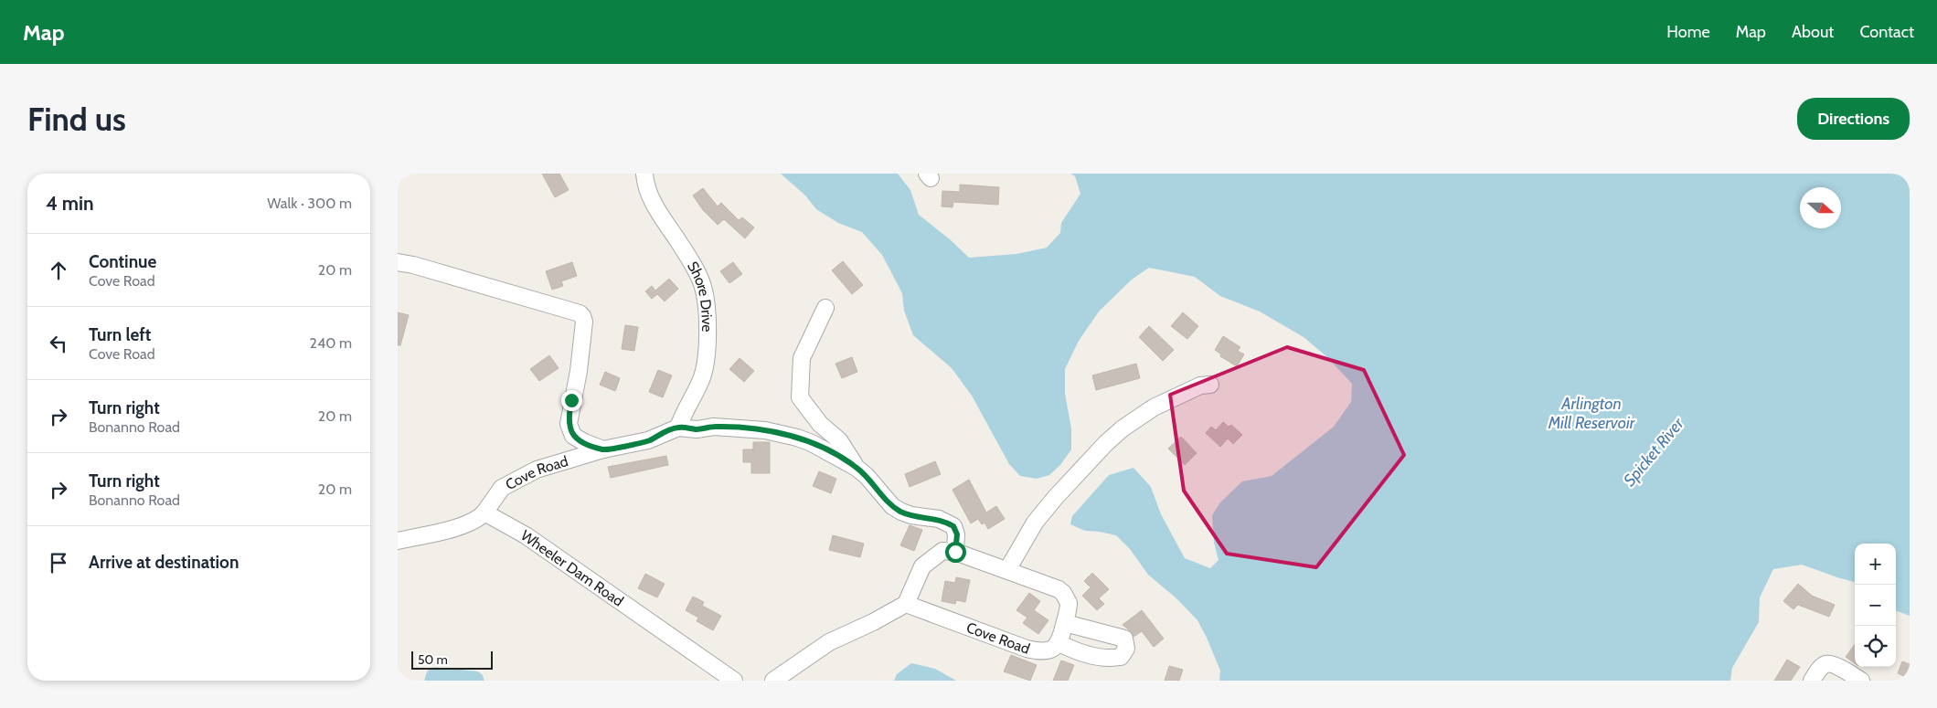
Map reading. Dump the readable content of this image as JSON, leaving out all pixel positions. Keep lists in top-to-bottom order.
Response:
{
  "streets": {
    "street": ["Shore Drive", "Cove Road", "Wheeler Dam Road"]
  },
  "crossings": [
    ["Shore Drive", "Cove Road"],
    ["Cove Road", "Wheeler Dam Road"]
  ],
  "water": ["Arlington Mill Reservoir", "Spicket River"],
  "scale_bar": "50 m",
  "north": "right",
  "page": {
    "header": "Map",
    "nav": [
      "Home",
      "Map",
      "About",
      "Contact"
    ],
    "buttons": "Directions",
    "title": "Find us",
    "heading": ["4 min", "Walk · 300 m"],
    "list": [
      ["Continue", "Cove Road", "20 m"],
      ["Turn left", "Cove Road", "240 m"],
      ["Turn right", "Bonanno Road", "20 m"],
      ["Turn right", "Bonanno Road", "20 m"],
      "Arrive at destination"
    ],
    "map_buttons": ["+", "−"],
    "scale": "50 m"
  }
}
